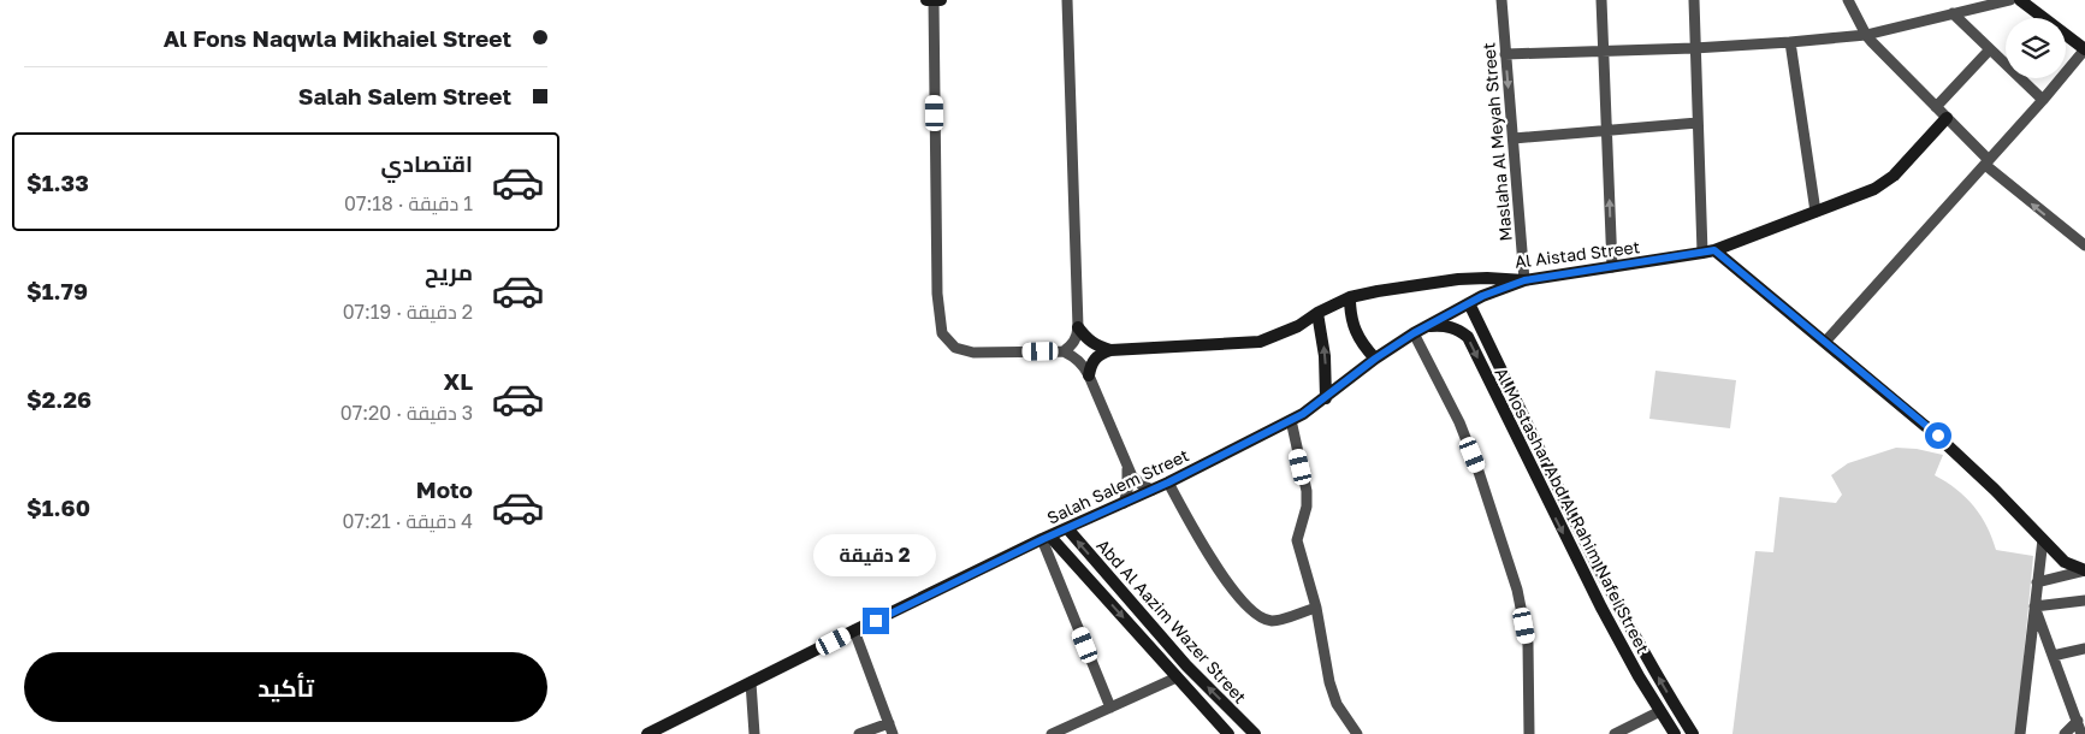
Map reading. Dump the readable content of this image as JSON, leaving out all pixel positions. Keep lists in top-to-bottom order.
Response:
{
  "streets": {
    "street": [
      "Maslaha Al Meyah Street",
      "Al Aistad Street",
      "Salah Salem Street",
      "Al Mostashar Abd Al Rahim Nafei Street",
      "Abd Al Aazim Wazer Street"
    ]
  },
  "crossings": [
    ["Maslaha Al Meyah Street", "Al Aistad Street"],
    ["Maslaha Al Meyah Street", "Salah Salem Street"],
    ["Al Aistad Street", "Salah Salem Street"],
    ["Salah Salem Street", "Al Mostashar Abd Al Rahim Nafei Street"],
    ["Salah Salem Street", "Abd Al Aazim Wazer Street"]
  ],
  "page": {
    "banner": ["Al Fons Naqwla Mikhaiel Street", "Salah Salem Street"],
    "list": [
      {
        "name": "اقتصادي",
        "note": "1 دقيقة · 07:18",
        "value": "$1.33"
      },
      {
        "name": "مريح",
        "note": "2 دقيقة · 07:19",
        "value": "$1.79"
      },
      {
        "name": "XL",
        "note": "3 دقيقة · 07:20",
        "value": "$2.26"
      },
      {
        "name": "Moto",
        "note": "4 دقيقة · 07:21",
        "value": "$1.60"
      }
    ],
    "bubble": "2 دقيقة",
    "buttons": "تأكيد"
  }
}
